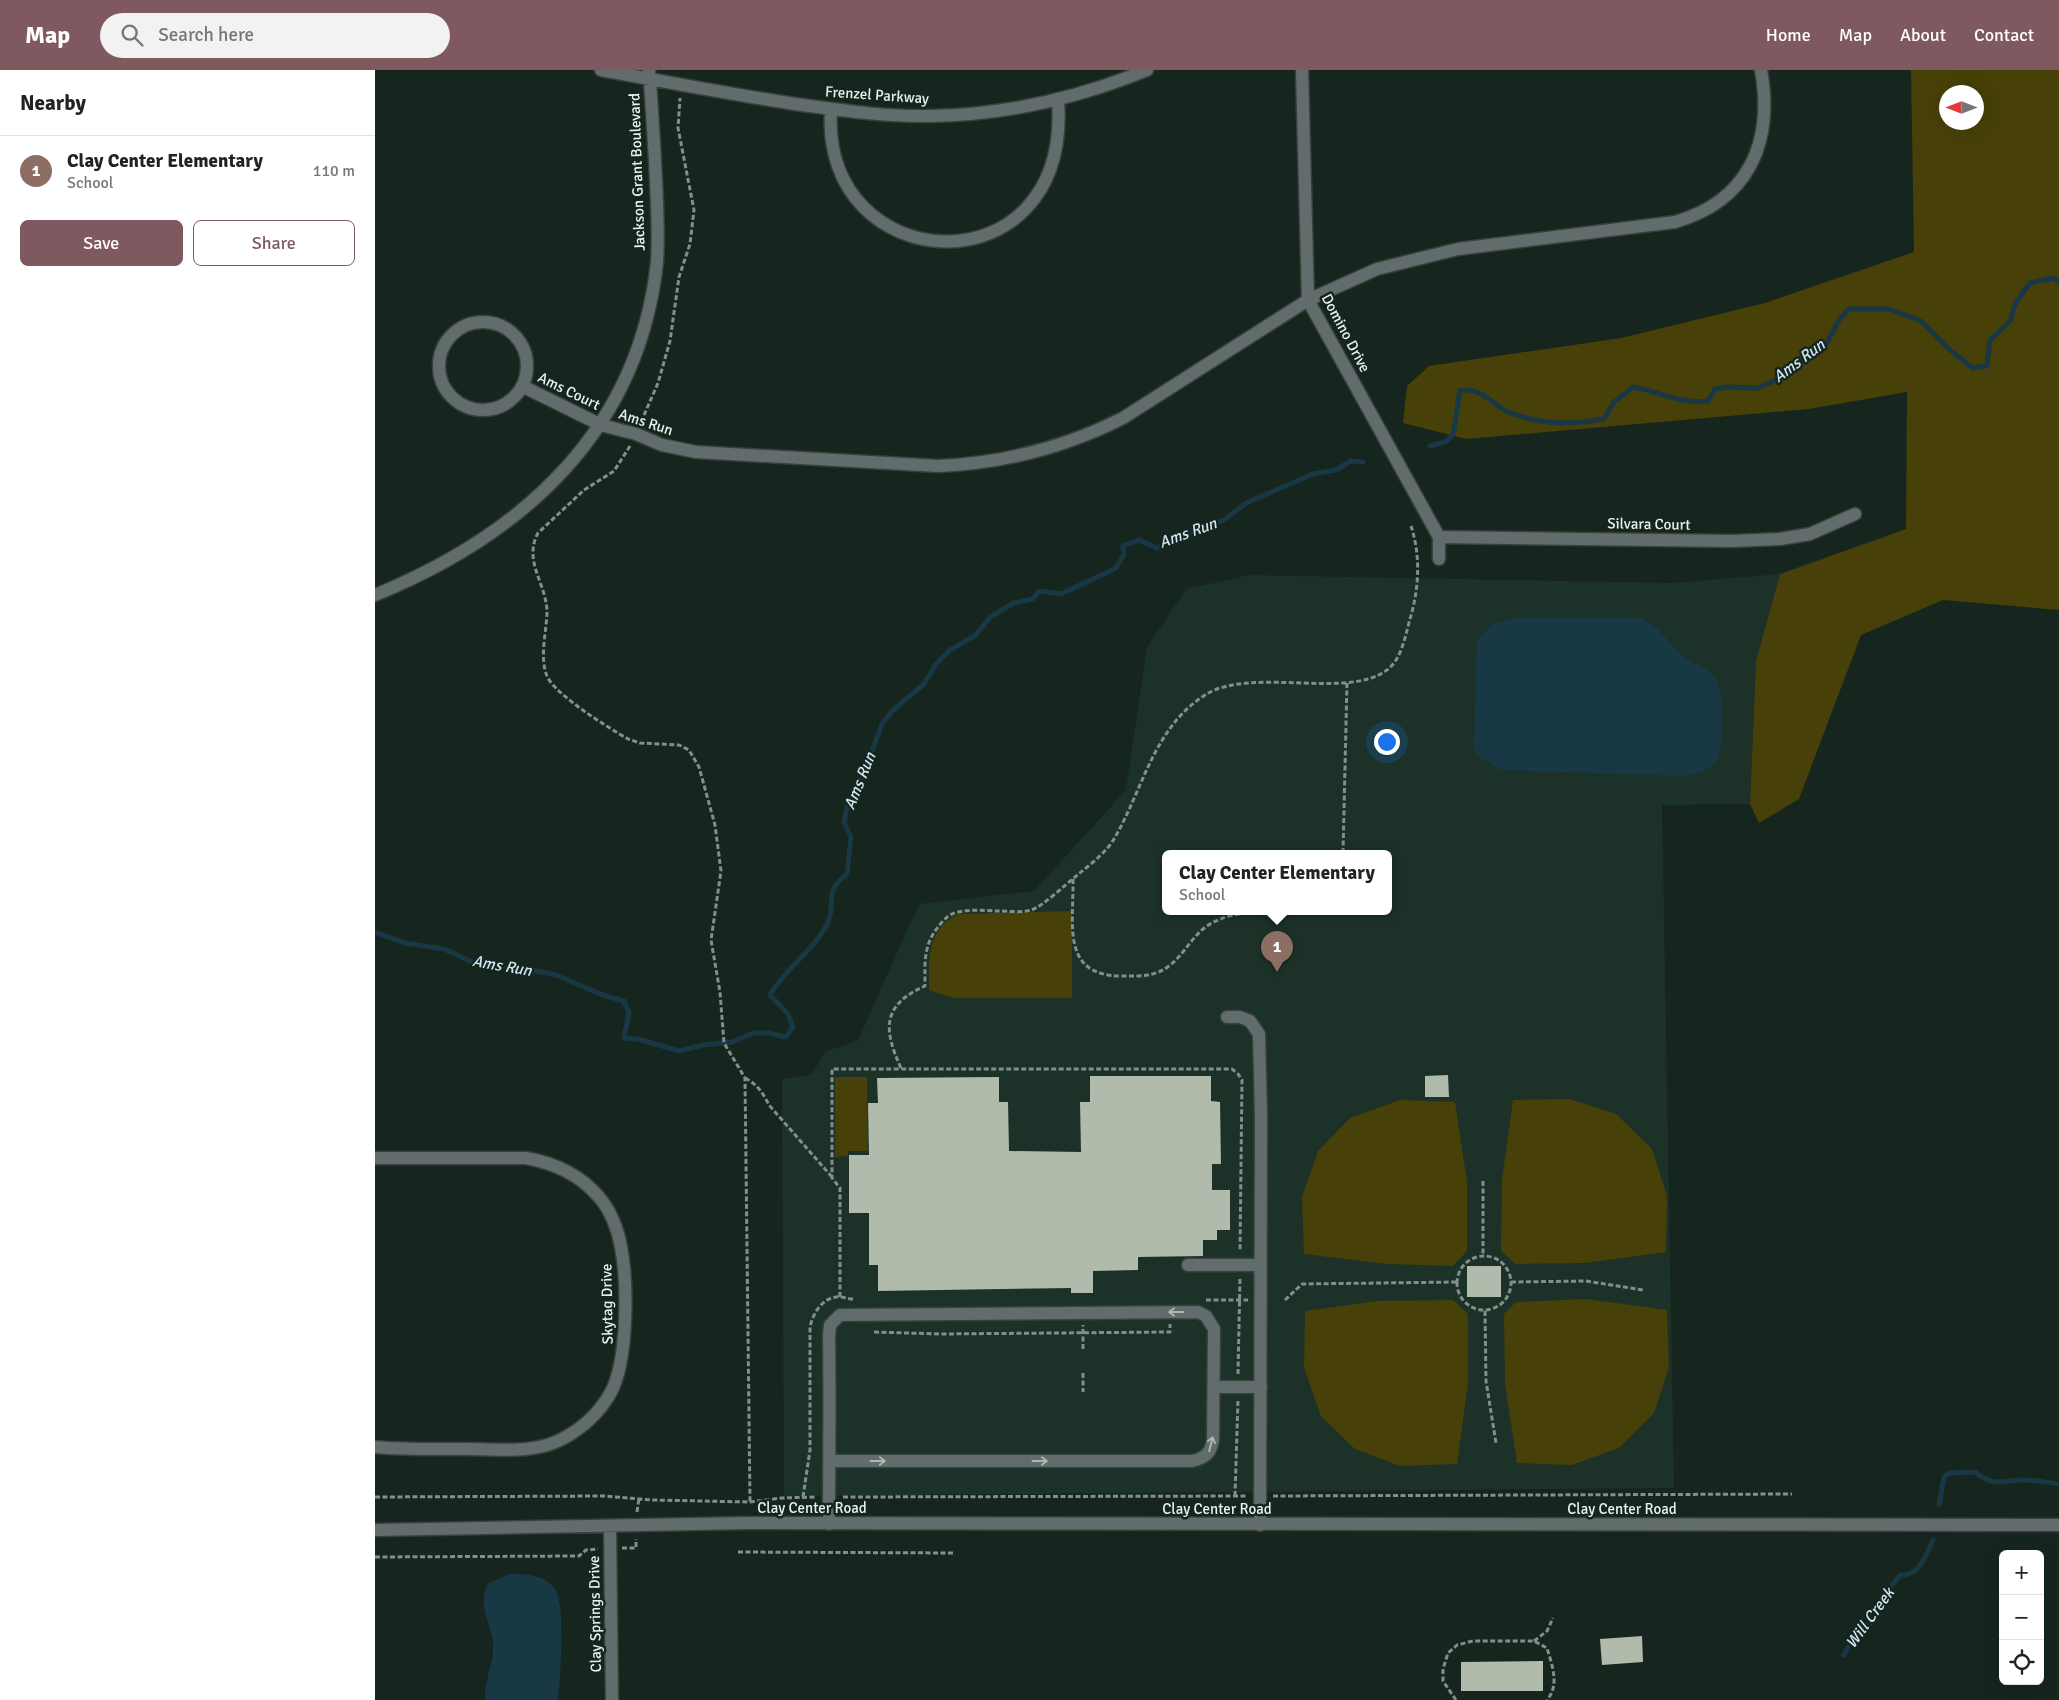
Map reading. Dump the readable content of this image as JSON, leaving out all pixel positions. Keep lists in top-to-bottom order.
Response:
{
  "streets": {
    "street": [
      "Frenzel Parkway",
      "Jackson Grant Boulevard",
      "Domino Drive",
      "Ams Court",
      "Ams Run",
      "Silvara Court",
      "Skytag Drive",
      "Clay Center Road",
      "Clay Springs Drive"
    ]
  },
  "crossings": [
    ["Frenzel Parkway", "Jackson Grant Boulevard"],
    ["Jackson Grant Boulevard", "Ams Court"],
    ["Jackson Grant Boulevard", "Ams Run"],
    ["Domino Drive", "Ams Run"],
    ["Domino Drive", "Silvara Court"],
    ["Ams Court", "Ams Run"],
    ["Clay Center Road", "Clay Springs Drive"]
  ],
  "water": ["Ams Run", "Will Creek"],
  "north": "left",
  "page": {
    "header": "Map",
    "search": "Search here",
    "nav": [
      "Home",
      "Map",
      "About",
      "Contact"
    ],
    "heading": "Nearby",
    "list": [
      {
        "mark": "1",
        "name": "Clay Center Elementary",
        "note": "School",
        "value": "110 m"
      }
    ],
    "buttons": ["Save", "Share"],
    "popup": ["Clay Center Elementary", "School"],
    "pins": "1",
    "map_buttons": ["+", "−"]
  }
}
